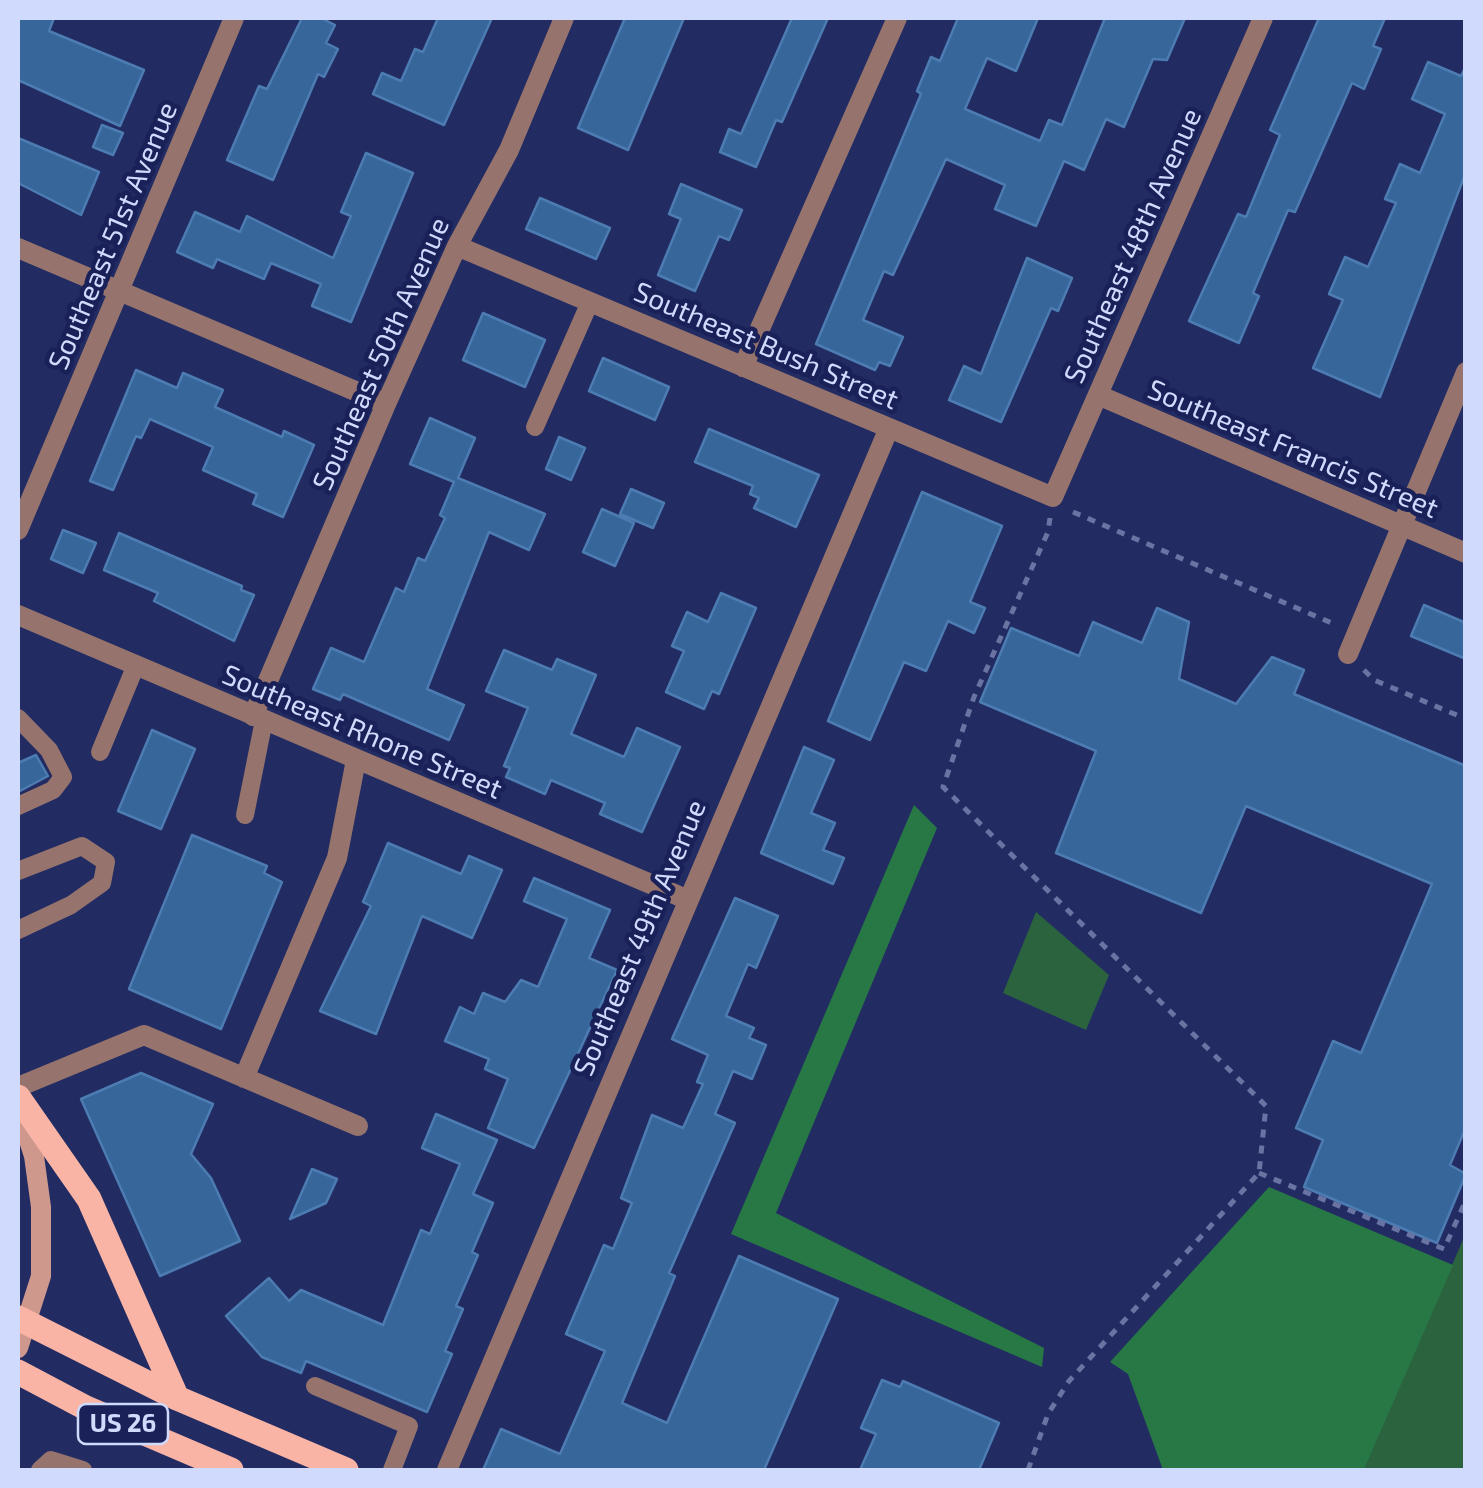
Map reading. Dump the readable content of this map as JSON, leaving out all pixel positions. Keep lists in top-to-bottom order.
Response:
{
  "streets": {
    "main road": ["US 26"],
    "street": [
      "Southeast 51st Avenue",
      "Southeast 48th Avenue",
      "Southeast Bush Street",
      "Southeast 50th Avenue",
      "Southeast Francis Street",
      "Southeast Rhone Street",
      "Southeast 49th Avenue"
    ]
  },
  "crossings": [
    ["Southeast 48th Avenue", "Southeast Bush Street"],
    ["Southeast 48th Avenue", "Southeast Francis Street"],
    ["Southeast Bush Street", "Southeast 50th Avenue"],
    ["Southeast Bush Street", "Southeast 49th Avenue"],
    ["Southeast 50th Avenue", "Southeast Rhone Street"],
    ["Southeast Rhone Street", "Southeast 49th Avenue"]
  ]
}
